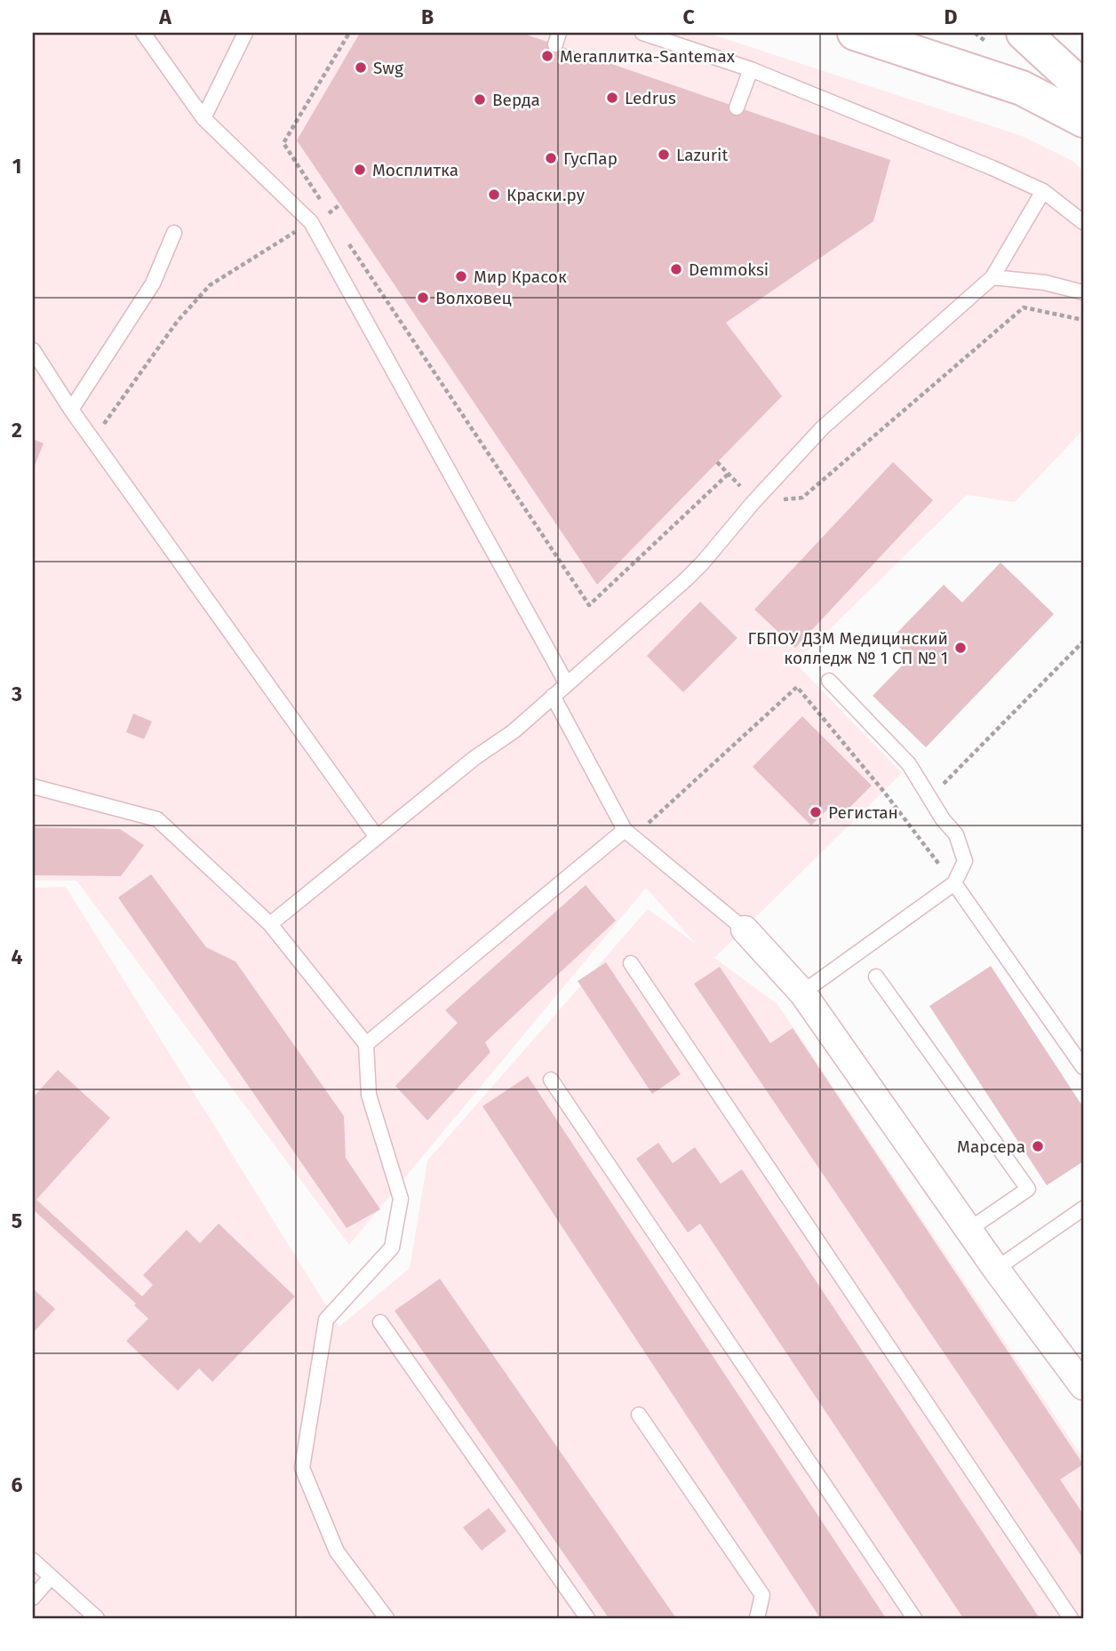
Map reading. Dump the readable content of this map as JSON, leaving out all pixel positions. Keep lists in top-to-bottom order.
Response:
{
  "places": [
    "Мегаплитка-Santemax",
    "Swg",
    "Ledrus",
    "Верда",
    "Lazurit",
    "ГусПар",
    "Мосплитка",
    "Краски.ру",
    "Demmoksi",
    "Мир Красок",
    "Волховец",
    "ГБПОУ ДЗМ Медицинский колледж № 1 СП № 1",
    "Регистан",
    "Марсера"
  ],
  "grid": {
    "columns": [
      "A",
      "B",
      "C",
      "D"
    ],
    "rows": [
      "1",
      "2",
      "3",
      "4",
      "5",
      "6"
    ]
  }
}
